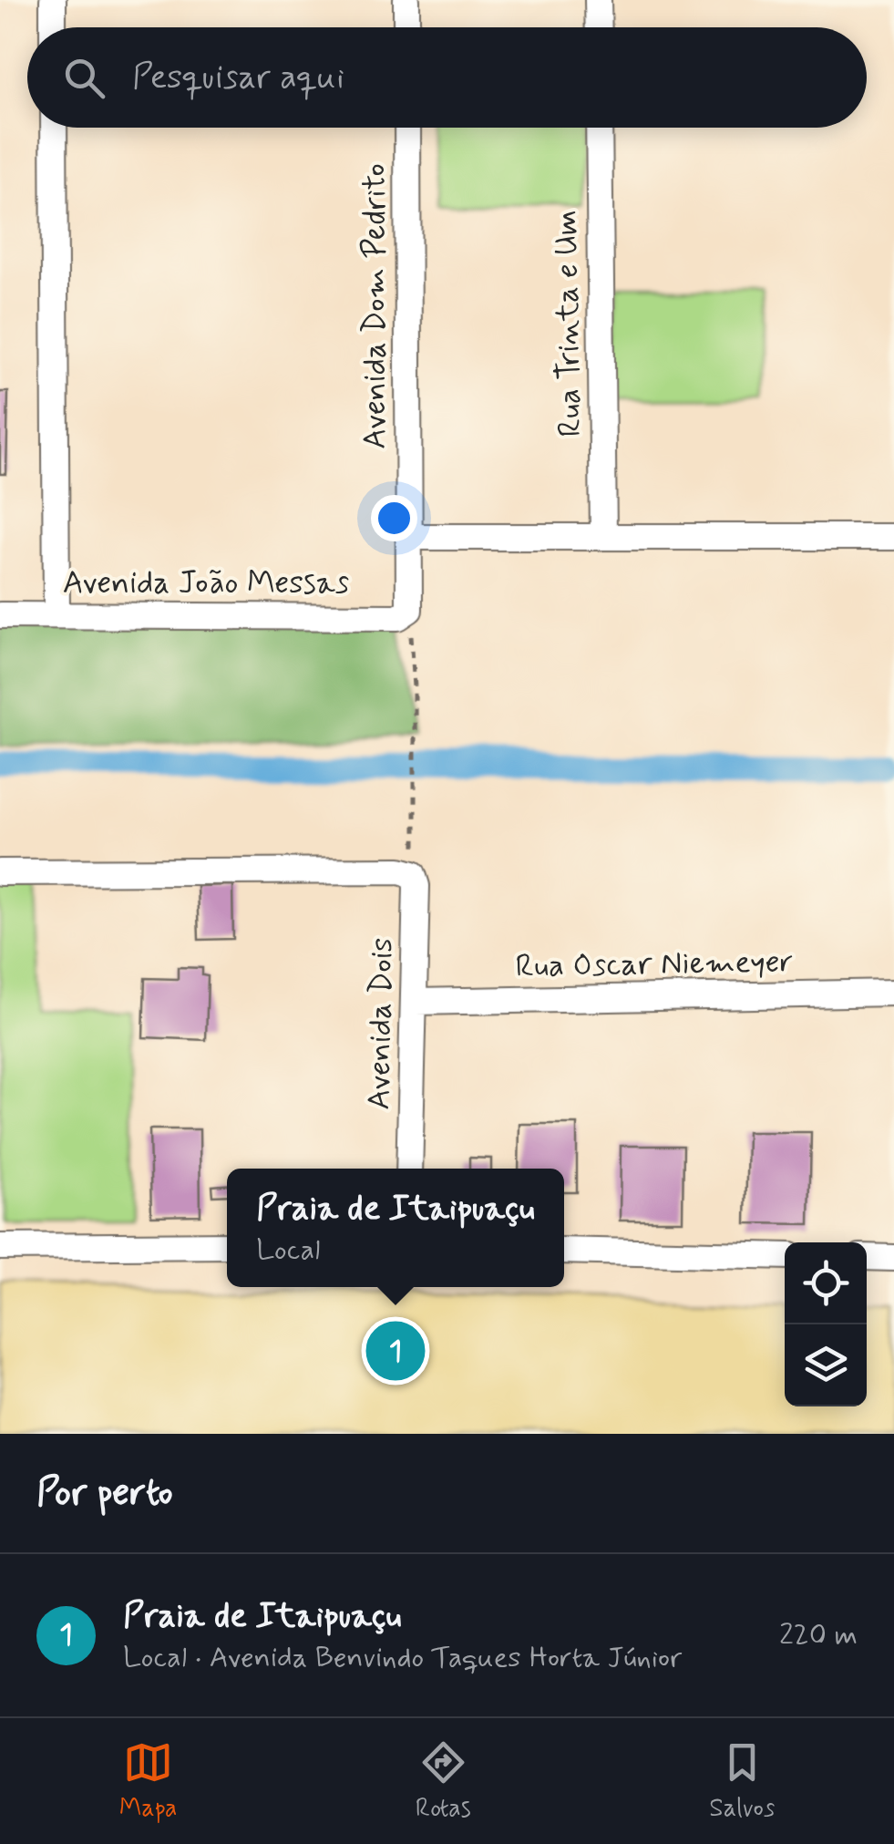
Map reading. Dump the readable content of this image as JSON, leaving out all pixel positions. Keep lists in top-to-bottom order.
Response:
{
  "streets": {
    "street": [
      "Avenida Dom Pedrito",
      "Rua Trinta e Um",
      "Avenida João Messas",
      "Rua Oscar Niemeyer",
      "Avenida Dois"
    ]
  },
  "crossings": [
    ["Avenida Dom Pedrito", "Avenida João Messas"],
    ["Rua Oscar Niemeyer", "Avenida Dois"]
  ],
  "page": {
    "search": "Pesquisar aqui",
    "popup": ["Praia de Itaipuaçu", "Local"],
    "pins": "1",
    "heading": "Por perto",
    "list": [
      {
        "mark": "1",
        "name": "Praia de Itaipuaçu",
        "note": "Local · Avenida Benvindo Taques Horta Júnior",
        "value": "220 m"
      }
    ],
    "nav": ["Mapa", "Rotas", "Salvos"]
  }
}
